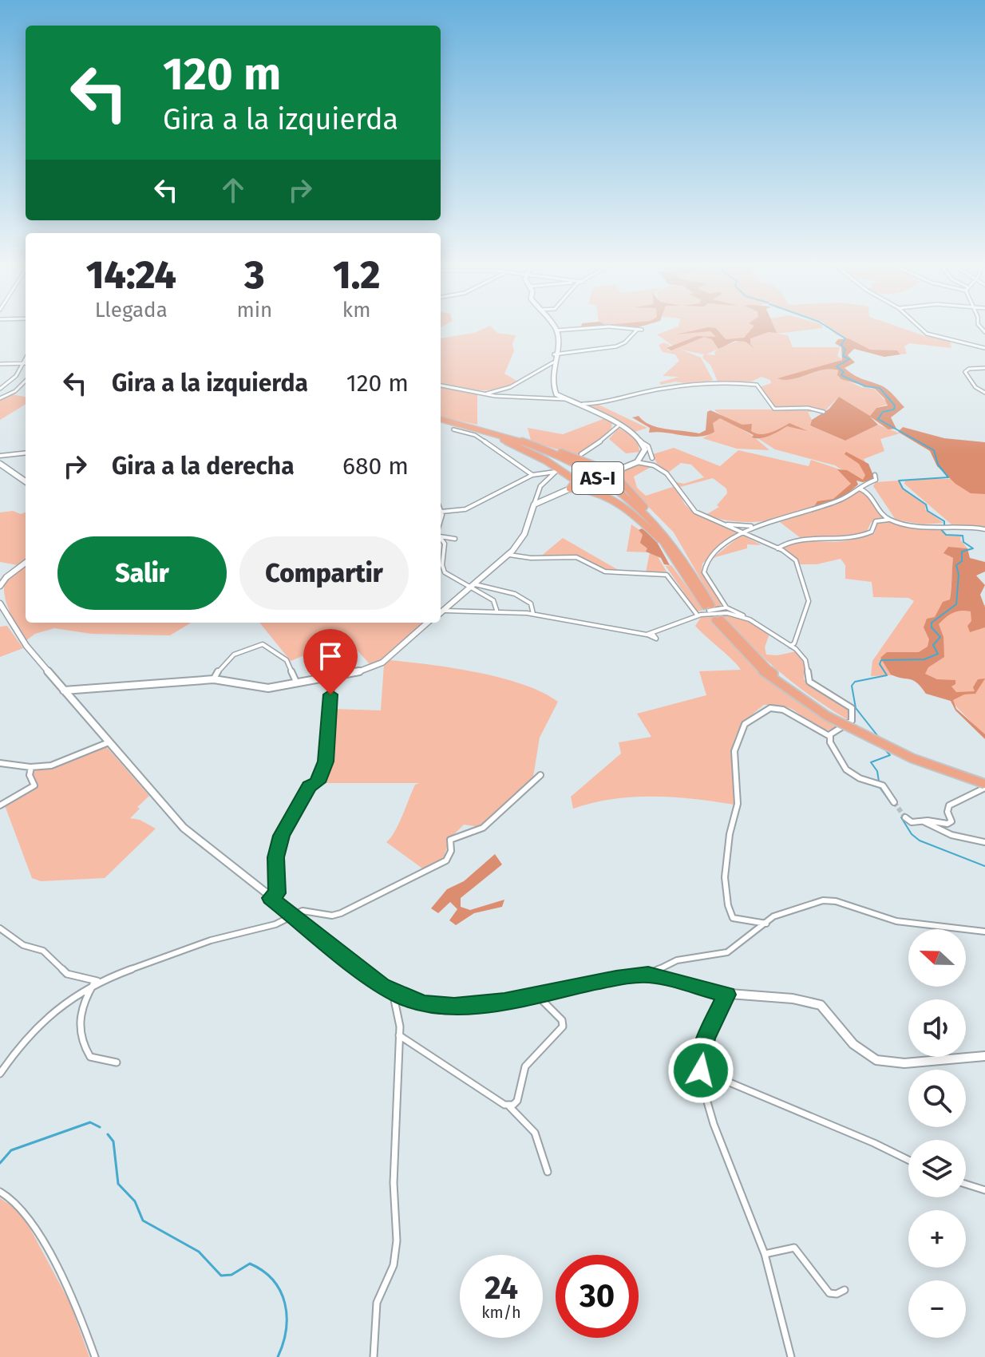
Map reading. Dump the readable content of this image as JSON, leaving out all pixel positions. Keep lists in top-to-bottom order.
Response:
{
  "streets": {
    "highway": ["AS-I"]
  },
  "north": "left",
  "page": {
    "turn": ["120 m", "Gira a la izquierda"],
    "eta": [
      "14:24",
      "Llegada",
      "3",
      "min",
      "1.2",
      "km"
    ],
    "list": [
      {
        "name": "Gira a la izquierda",
        "value": "120 m"
      },
      {
        "name": "Gira a la derecha",
        "value": "680 m"
      }
    ],
    "buttons": ["Salir", "Compartir"],
    "map_buttons": ["+", "−"],
    "speed": "24 km/h",
    "limit": "30"
  }
}
